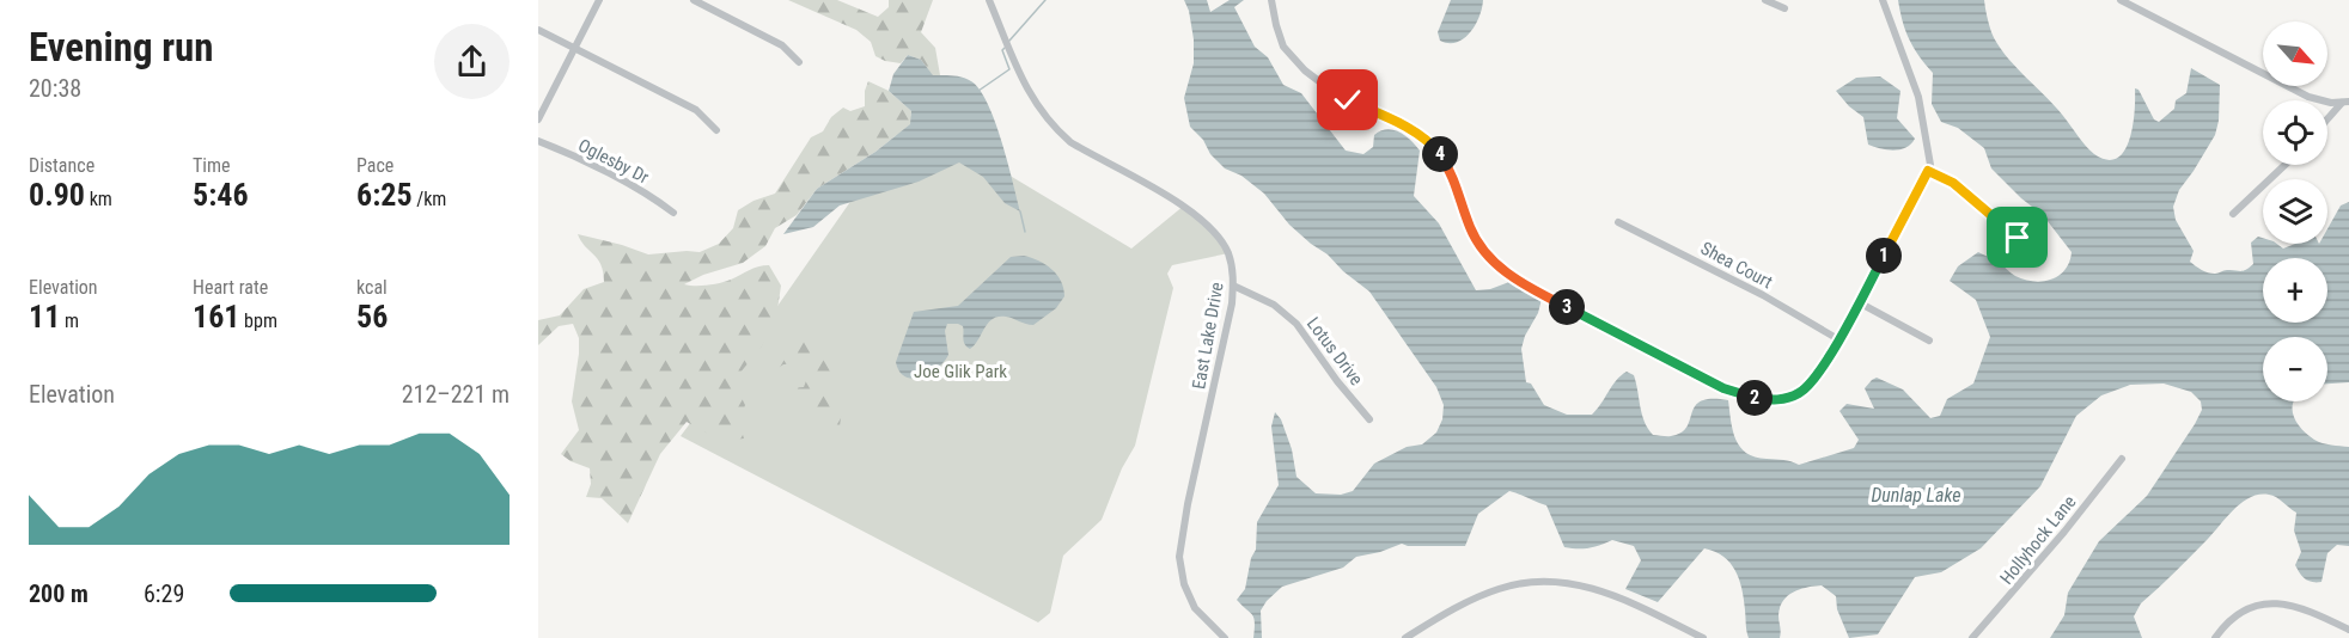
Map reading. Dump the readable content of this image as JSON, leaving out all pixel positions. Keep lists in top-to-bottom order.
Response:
{
  "streets": {
    "street": [
      "Oglesby Dr",
      "Shea Court",
      "East Lake Drive",
      "Lotus Drive",
      "Hollyhock Lane"
    ]
  },
  "crossings": [
    ["East Lake Drive", "Lotus Drive"]
  ],
  "water": ["Dunlap Lake"],
  "parks": ["Joe Glik Park"],
  "north": "bottom right",
  "page": {
    "heading": ["Evening run", "20:38"],
    "map_buttons": ["+", "−"],
    "stats": [
      ["Distance", "0.90 km"],
      ["Time", "5:46"],
      ["Pace", "6:25 /km"],
      ["Elevation", "11 m"],
      ["Heart rate", "161 bpm"],
      ["kcal", "56"]
    ],
    "pins": [
      "4",
      "1",
      "3",
      "2"
    ],
    "chart": ["Elevation", "212–221 m"],
    "list": [
      {
        "name": "200 m",
        "note": "6:29"
      }
    ]
  }
}
